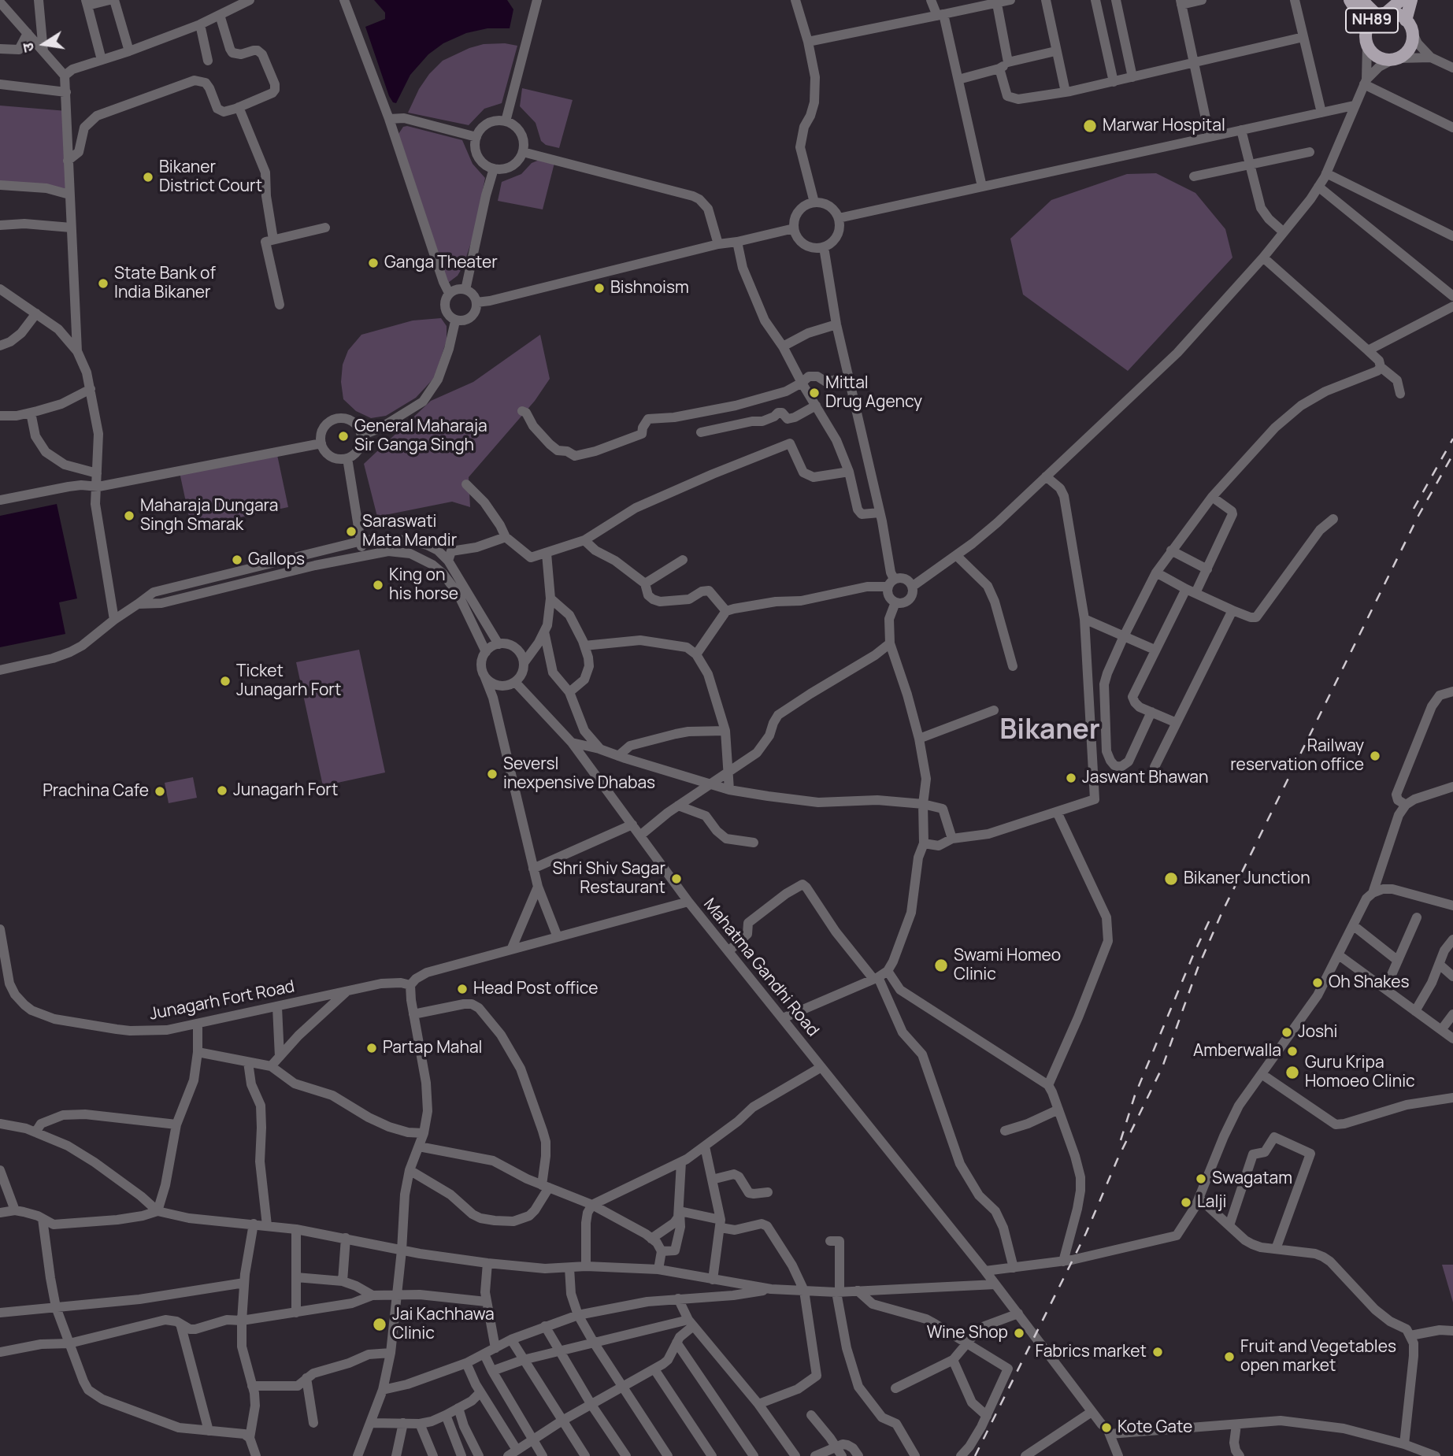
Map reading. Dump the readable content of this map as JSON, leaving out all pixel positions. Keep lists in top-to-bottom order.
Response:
{
  "streets": {
    "main road": ["NH89"],
    "street": ["Mahatma Gandhi Road", "Junagarh Fort Road"]
  },
  "districts": ["Bikaner"],
  "places": [
    "Marwar Hospital",
    "Bikaner District Court",
    "Ganga Theater",
    "State Bank of India Bikaner",
    "Bishnoism",
    "Mittal Drug Agency",
    "General Maharaja Sir Ganga Singh",
    "Maharaja Dungara Singh Smarak",
    "Saraswati Mata Mandir",
    "Gallops",
    "King on his horse",
    "Ticket Junagarh Fort",
    "Railway reservation office",
    "Seversl inexpensive Dhabas",
    "Jaswant Bhawan",
    "Junagarh Fort",
    "Prachina Cafe",
    "Shri Shiv Sagar Restaurant",
    "Bikaner Junction",
    "Swami Homeo Clinic",
    "Oh Shakes",
    "Head Post office",
    "Joshi",
    "Partap Mahal",
    "Amberwalla",
    "Guru Kripa Homoeo Clinic",
    "Swagatam",
    "Lalji",
    "Jai Kachhawa Clinic",
    "Wine Shop",
    "Fabrics market",
    "Fruit and Vegetables open market",
    "Kote Gate"
  ],
  "north": "left"
}
